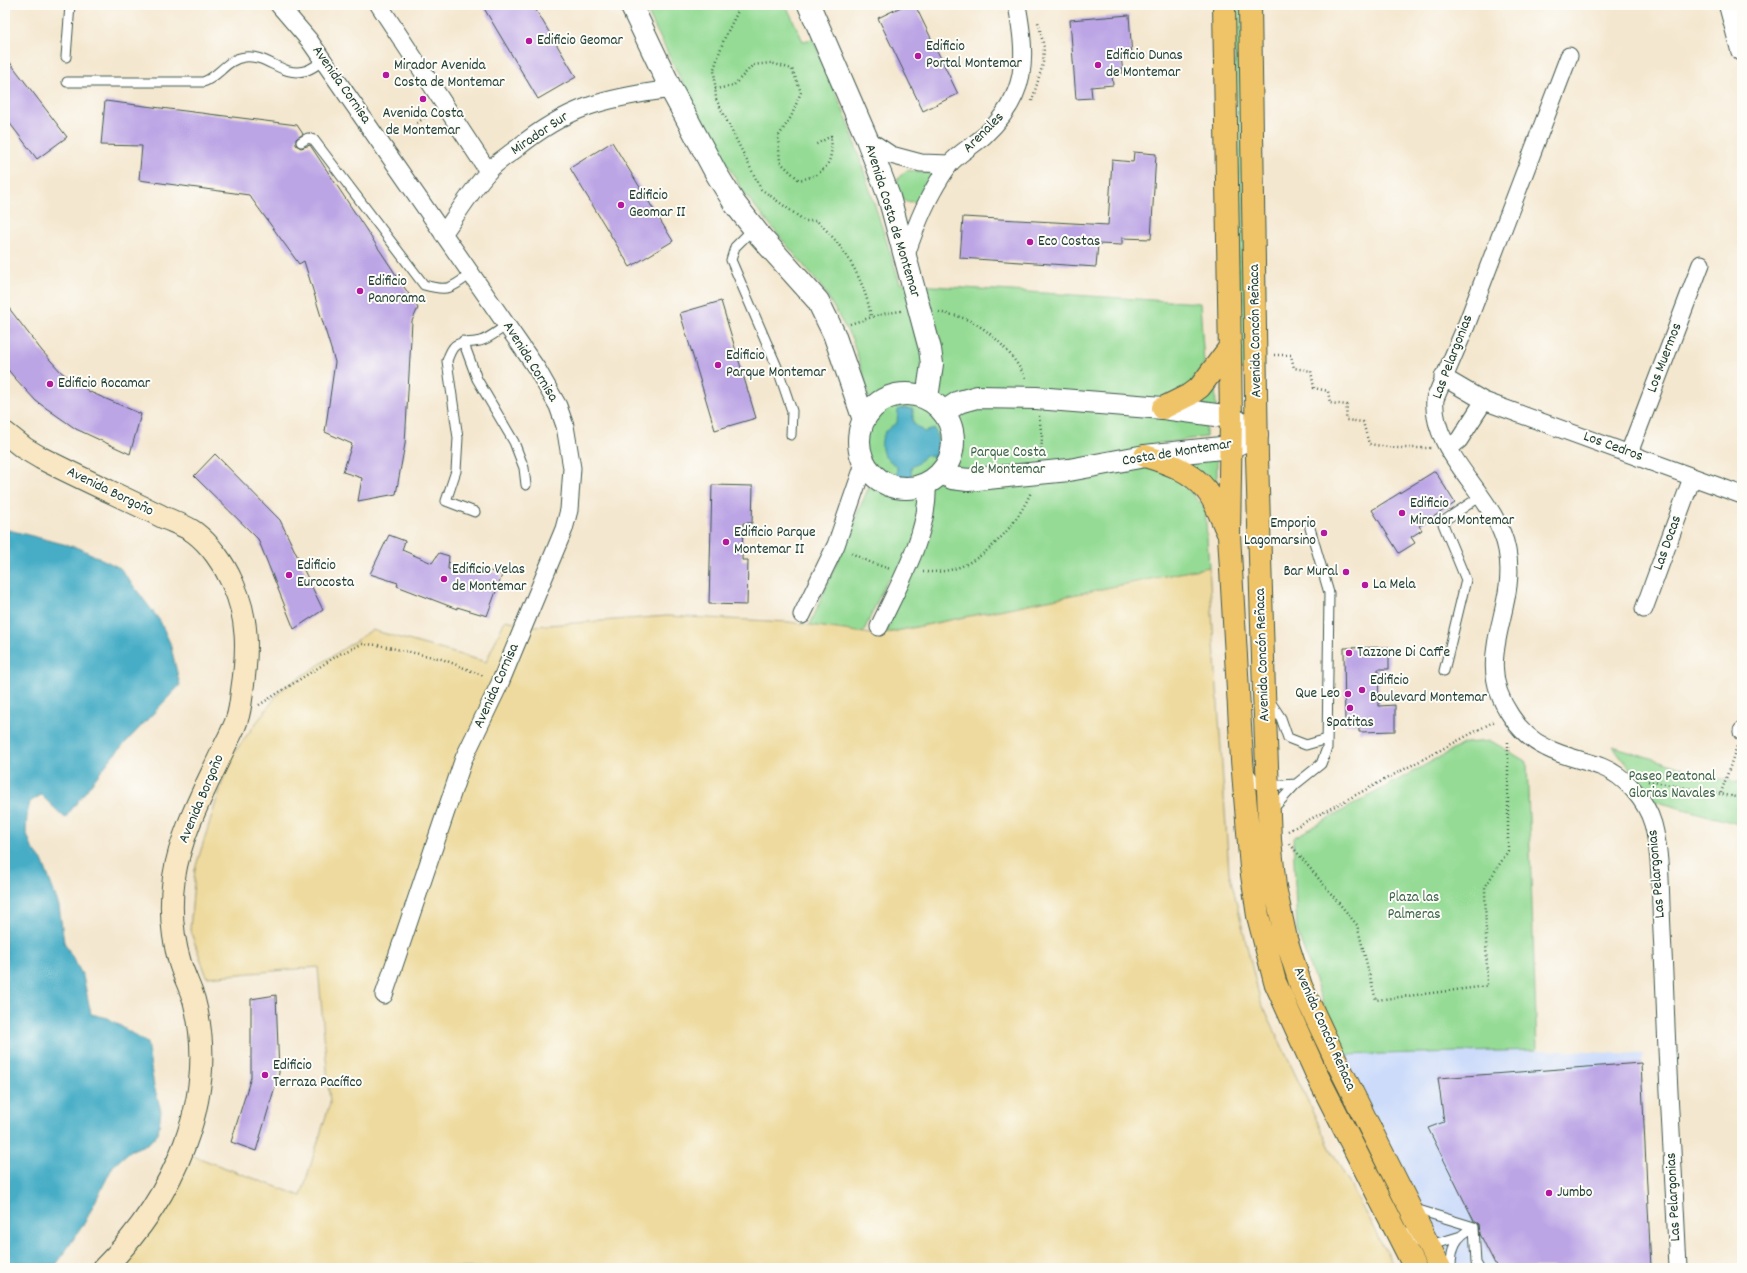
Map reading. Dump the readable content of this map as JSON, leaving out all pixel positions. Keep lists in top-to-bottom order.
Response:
{
  "streets": {
    "main road": ["Avenida Concón Reñaca", "Avenida Borgoño"],
    "street": [
      "Avenida Cornisa",
      "Arenales",
      "Mirador Sur",
      "Avenida Costa de Montemar",
      "Las Pelargonias",
      "Los Muermos",
      "Los Cedros",
      "Costa de Montemar",
      "Las Docas"
    ]
  },
  "crossings": [
    ["Avenida Cornisa", "Mirador Sur"],
    ["Arenales", "Avenida Costa de Montemar"],
    ["Avenida Costa de Montemar", "Costa de Montemar"],
    ["Avenida Concón Reñaca", "Costa de Montemar"],
    ["Las Pelargonias", "Los Cedros"],
    ["Los Muermos", "Los Cedros"],
    ["Los Cedros", "Las Docas"]
  ],
  "parks": ["Parque Costa de Montemar", "Paseo Peatonal Glorias Navales", "Plaza las Palmeras"],
  "places": [
    "Edificio Geomar",
    "Edificio Portal Montemar",
    "Edificio Dunas de Montemar",
    "Mirador Avenida Costa de Montemar",
    "Avenida Costa de Montemar",
    "Edificio Geomar II",
    "Eco Costas",
    "Edificio Panorama",
    "Edificio Parque Montemar",
    "Edificio Rocamar",
    "Edificio Mirador Montemar",
    "Emporio Lagomarsino",
    "Edificio Parque Montemar II",
    "Bar Mural",
    "Edificio Eurocosta",
    "Edificio Velas de Montemar",
    "La Mela",
    "Tazzone Di Caffe",
    "Edificio Boulevard Montemar",
    "Que Leo",
    "Spatitas",
    "Edificio Terraza Pacífico",
    "Jumbo"
  ]
}
